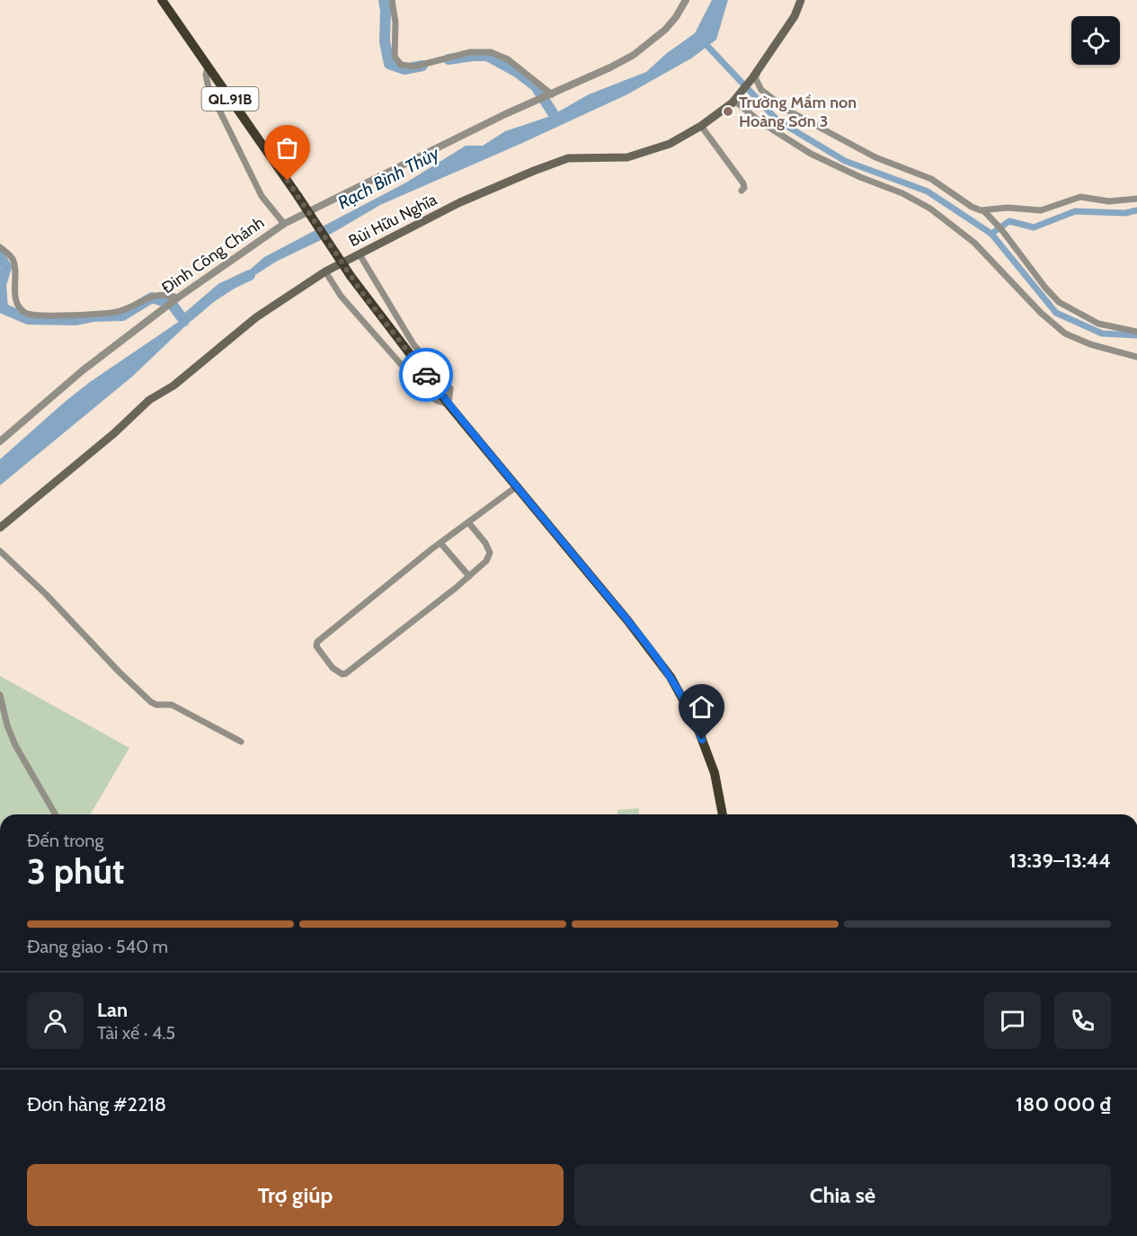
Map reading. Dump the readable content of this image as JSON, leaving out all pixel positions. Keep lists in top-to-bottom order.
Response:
{
  "streets": {
    "highway": ["QL.91B"],
    "main road": ["Bùi Hữu Nghĩa"],
    "street": ["Đinh Công Chánh"]
  },
  "crossings": [
    ["QL.91B", "Đinh Công Chánh"]
  ],
  "water": ["Rạch Bình Thủy"],
  "places": ["Trường Mầm non Hoàng Sơn 3"],
  "page": {
    "heading": ["3 phút", "Đến trong", "13:39–13:44"],
    "panel": [
      "Lan",
      "Tài xế · 4.5",
      "Đơn hàng #2218",
      "180 000 ₫"
    ],
    "bar": "Đang giao · 540 m",
    "buttons": ["Trợ giúp", "Chia sẻ"]
  }
}
